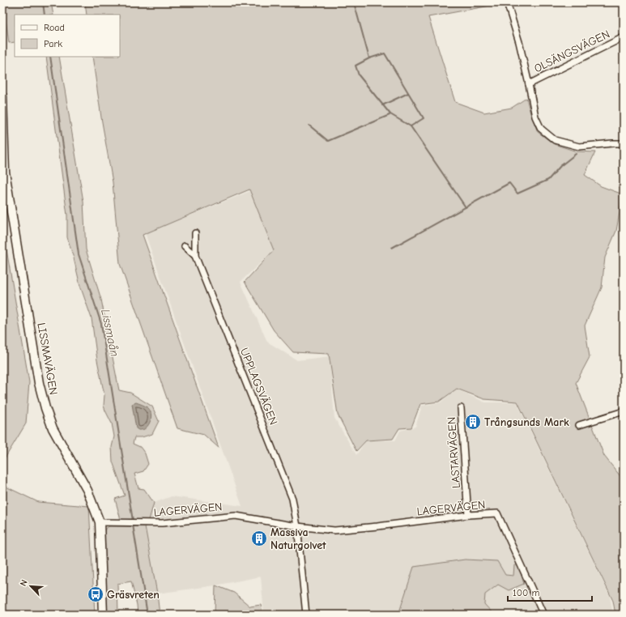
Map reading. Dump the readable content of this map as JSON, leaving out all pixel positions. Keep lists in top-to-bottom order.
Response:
{
  "streets": {
    "street": [
      "OLSÄNGSVÄGEN",
      "LISSMAVÄGEN",
      "UPPLAGSVÄGEN",
      "LASTARVÄGEN",
      "LAGERVÄGEN"
    ]
  },
  "crossings": [
    ["LISSMAVÄGEN", "LAGERVÄGEN"],
    ["UPPLAGSVÄGEN", "LAGERVÄGEN"],
    ["LASTARVÄGEN", "LAGERVÄGEN"]
  ],
  "water": ["Lissmaån"],
  "places": {
    "building": ["Trångsunds Mark", "Massiva Naturgolvet"],
    "bus stop": ["Gräsvreten"]
  },
  "legend": ["Road", "Park"],
  "scale_bar": "100 m",
  "north": "top left"
}
